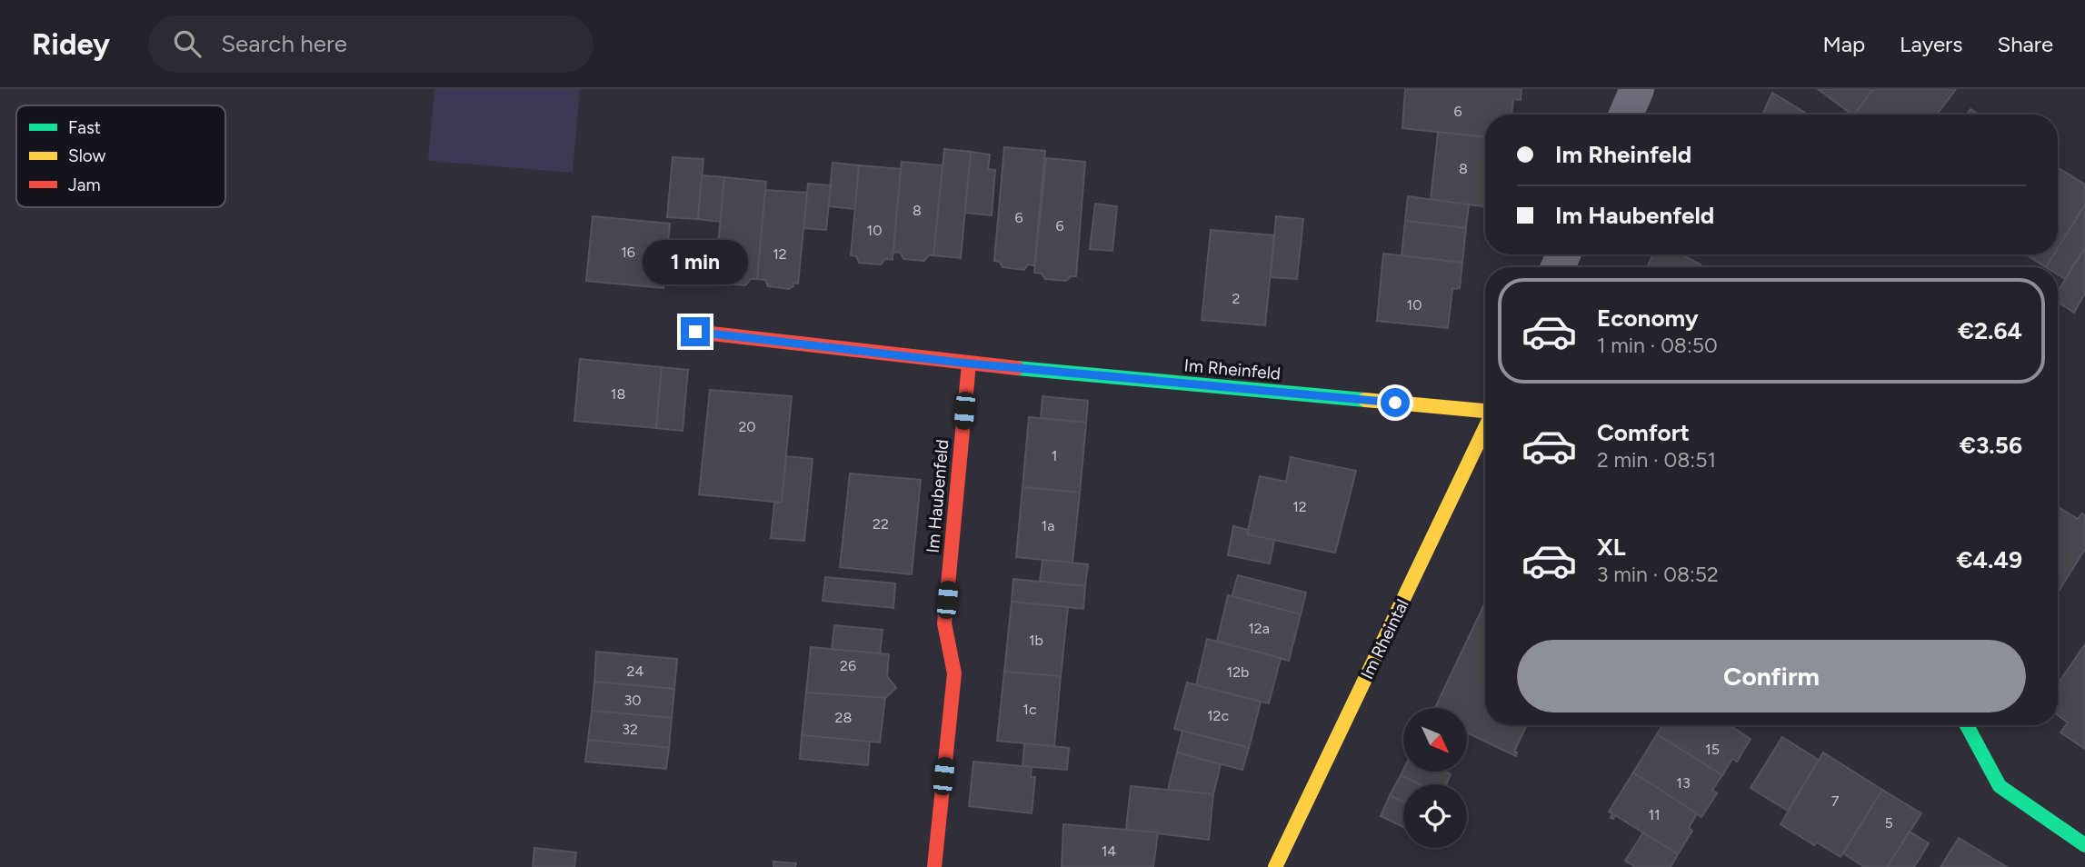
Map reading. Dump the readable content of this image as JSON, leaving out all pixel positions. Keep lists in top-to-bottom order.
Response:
{
  "streets": {
    "street": ["Im Rheinfeld", "Im Haubenfeld", "Im Rheintal"]
  },
  "crossings": [
    ["Im Rheinfeld", "Im Haubenfeld"]
  ],
  "house_numbers": [
    "6",
    "8",
    "8",
    "6",
    "6",
    "10",
    "16",
    "12",
    "2",
    "10",
    "18",
    "20",
    "1",
    "12",
    "22",
    "1a",
    "12a",
    "1b",
    "26",
    "24",
    "12b",
    "30",
    "1c",
    "12c",
    "28",
    "32",
    "15",
    "13",
    "7",
    "11",
    "5",
    "14"
  ],
  "legend": ["Fast", "Slow", "Jam"],
  "north": "bottom right",
  "page": {
    "header": "Ridey",
    "search": "Search here",
    "nav": ["Map", "Layers", "Share"],
    "banner": ["Im Rheinfeld", "Im Haubenfeld"],
    "bubble": "1 min",
    "list": [
      {
        "name": "Economy",
        "note": "1 min · 08:50",
        "value": "€2.64"
      },
      {
        "name": "Comfort",
        "note": "2 min · 08:51",
        "value": "€3.56"
      },
      {
        "name": "XL",
        "note": "3 min · 08:52",
        "value": "€4.49"
      }
    ],
    "buttons": "Confirm"
  }
}
